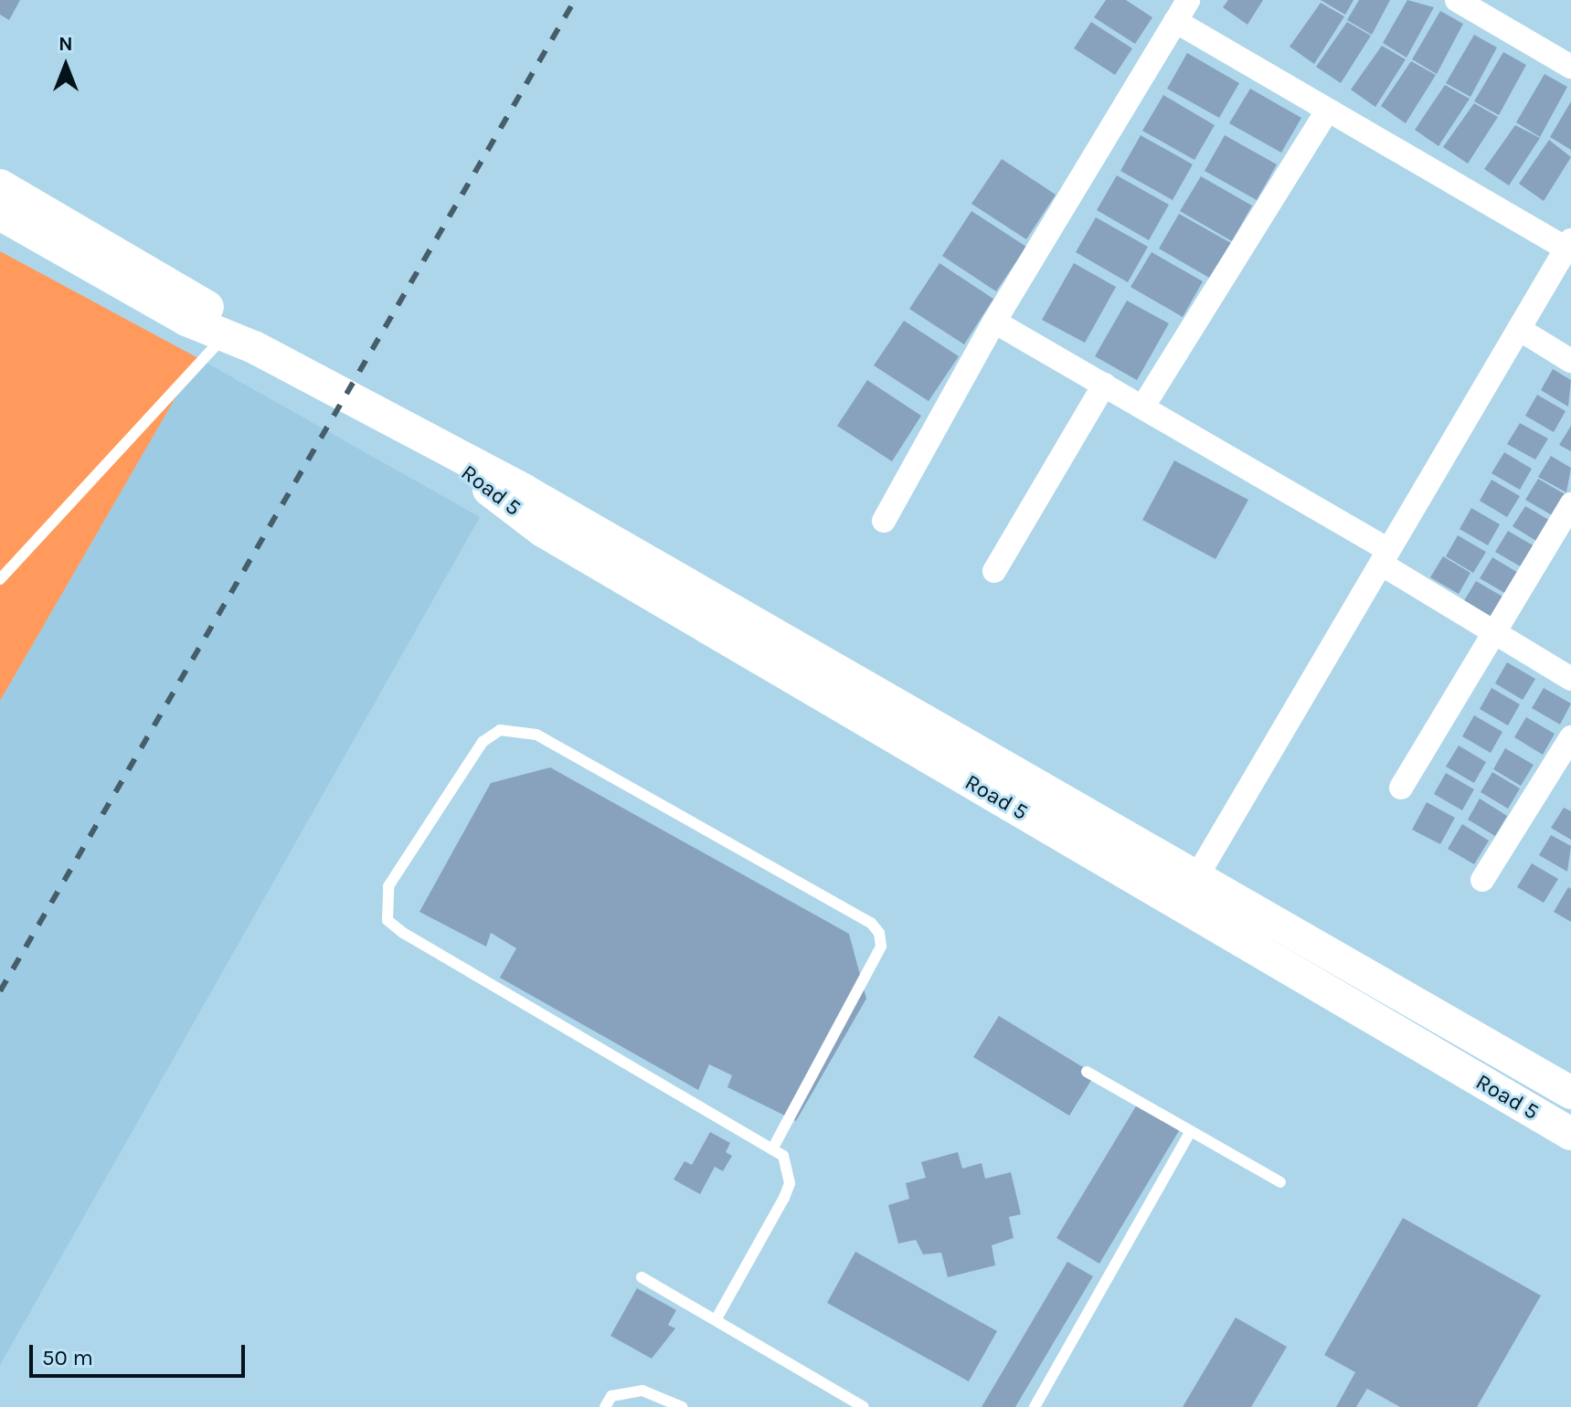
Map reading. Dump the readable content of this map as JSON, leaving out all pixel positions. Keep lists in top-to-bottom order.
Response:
{
  "streets": {
    "street": ["Road 5"]
  },
  "scale_bar": "50 m",
  "north": "top"
}
